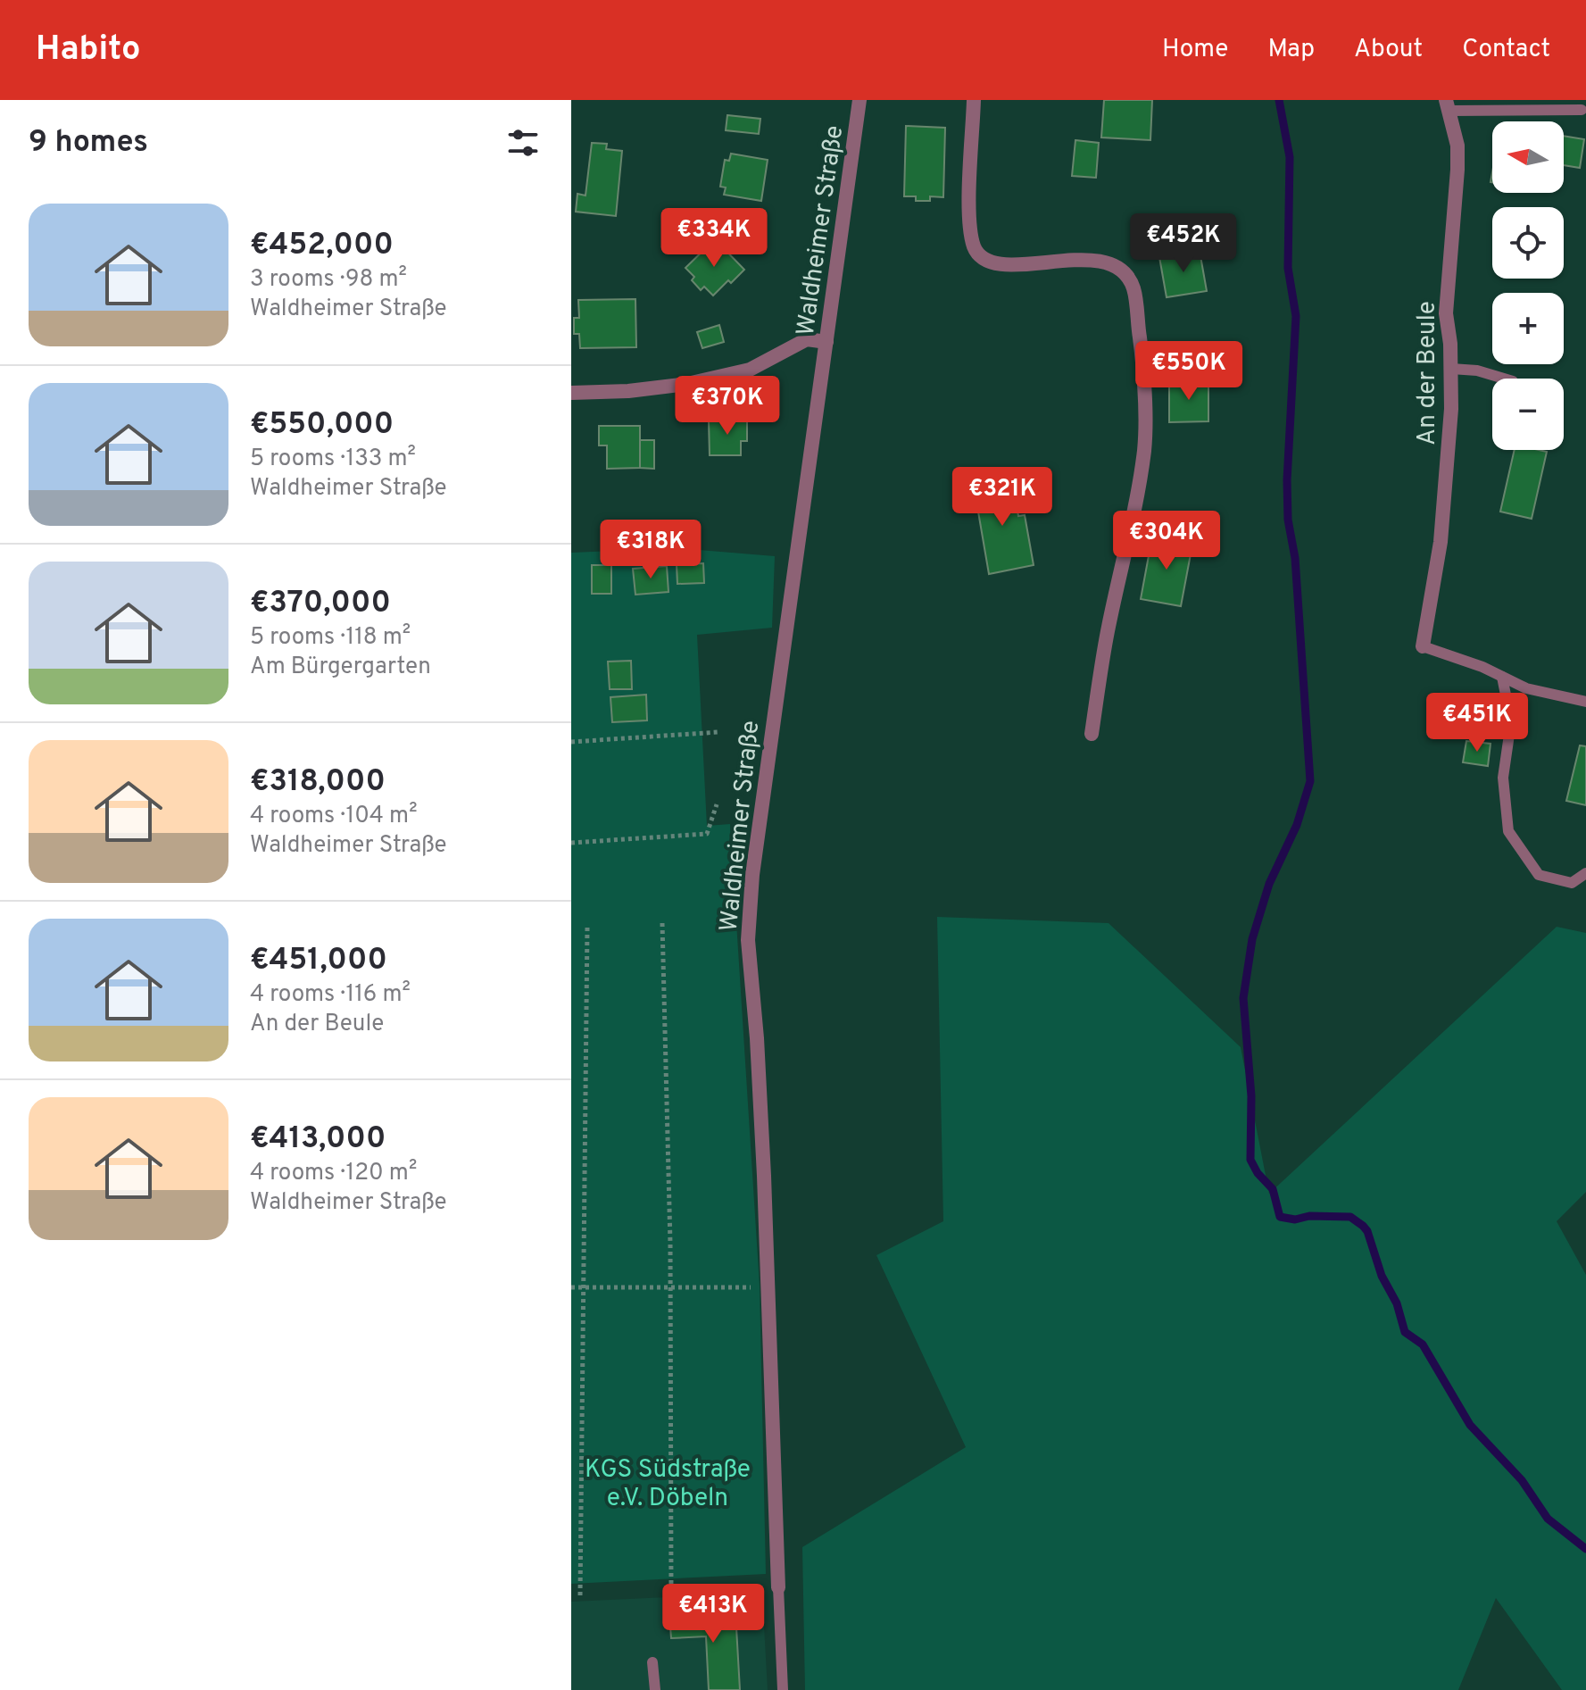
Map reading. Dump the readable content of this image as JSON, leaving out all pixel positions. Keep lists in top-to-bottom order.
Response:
{
  "streets": {
    "street": ["Waldheimer Straße", "An der Beule"]
  },
  "parks": ["KGS Südstraße e.V. Döbeln"],
  "north": "left",
  "page": {
    "header": "Habito",
    "nav": [
      "Home",
      "Map",
      "About",
      "Contact"
    ],
    "heading": "9 homes",
    "map_buttons": ["+", "−"],
    "list": [
      {
        "name": "€452,000",
        "note": "3 rooms · 98 m² · Waldheimer Straße"
      },
      {
        "name": "€550,000",
        "note": "5 rooms · 133 m² · Waldheimer Straße"
      },
      {
        "name": "€370,000",
        "note": "5 rooms · 118 m² · Am Bürgergarten"
      },
      {
        "name": "€318,000",
        "note": "4 rooms · 104 m² · Waldheimer Straße"
      },
      {
        "name": "€451,000",
        "note": "4 rooms · 116 m² · An der Beule"
      },
      {
        "name": "€413,000",
        "note": "4 rooms · 120 m² · Waldheimer Straße"
      }
    ],
    "price": [
      "€334K",
      "€452K",
      "€550K",
      "€370K",
      "€321K",
      "€304K",
      "€318K",
      "€451K",
      "€413K"
    ]
  }
}
